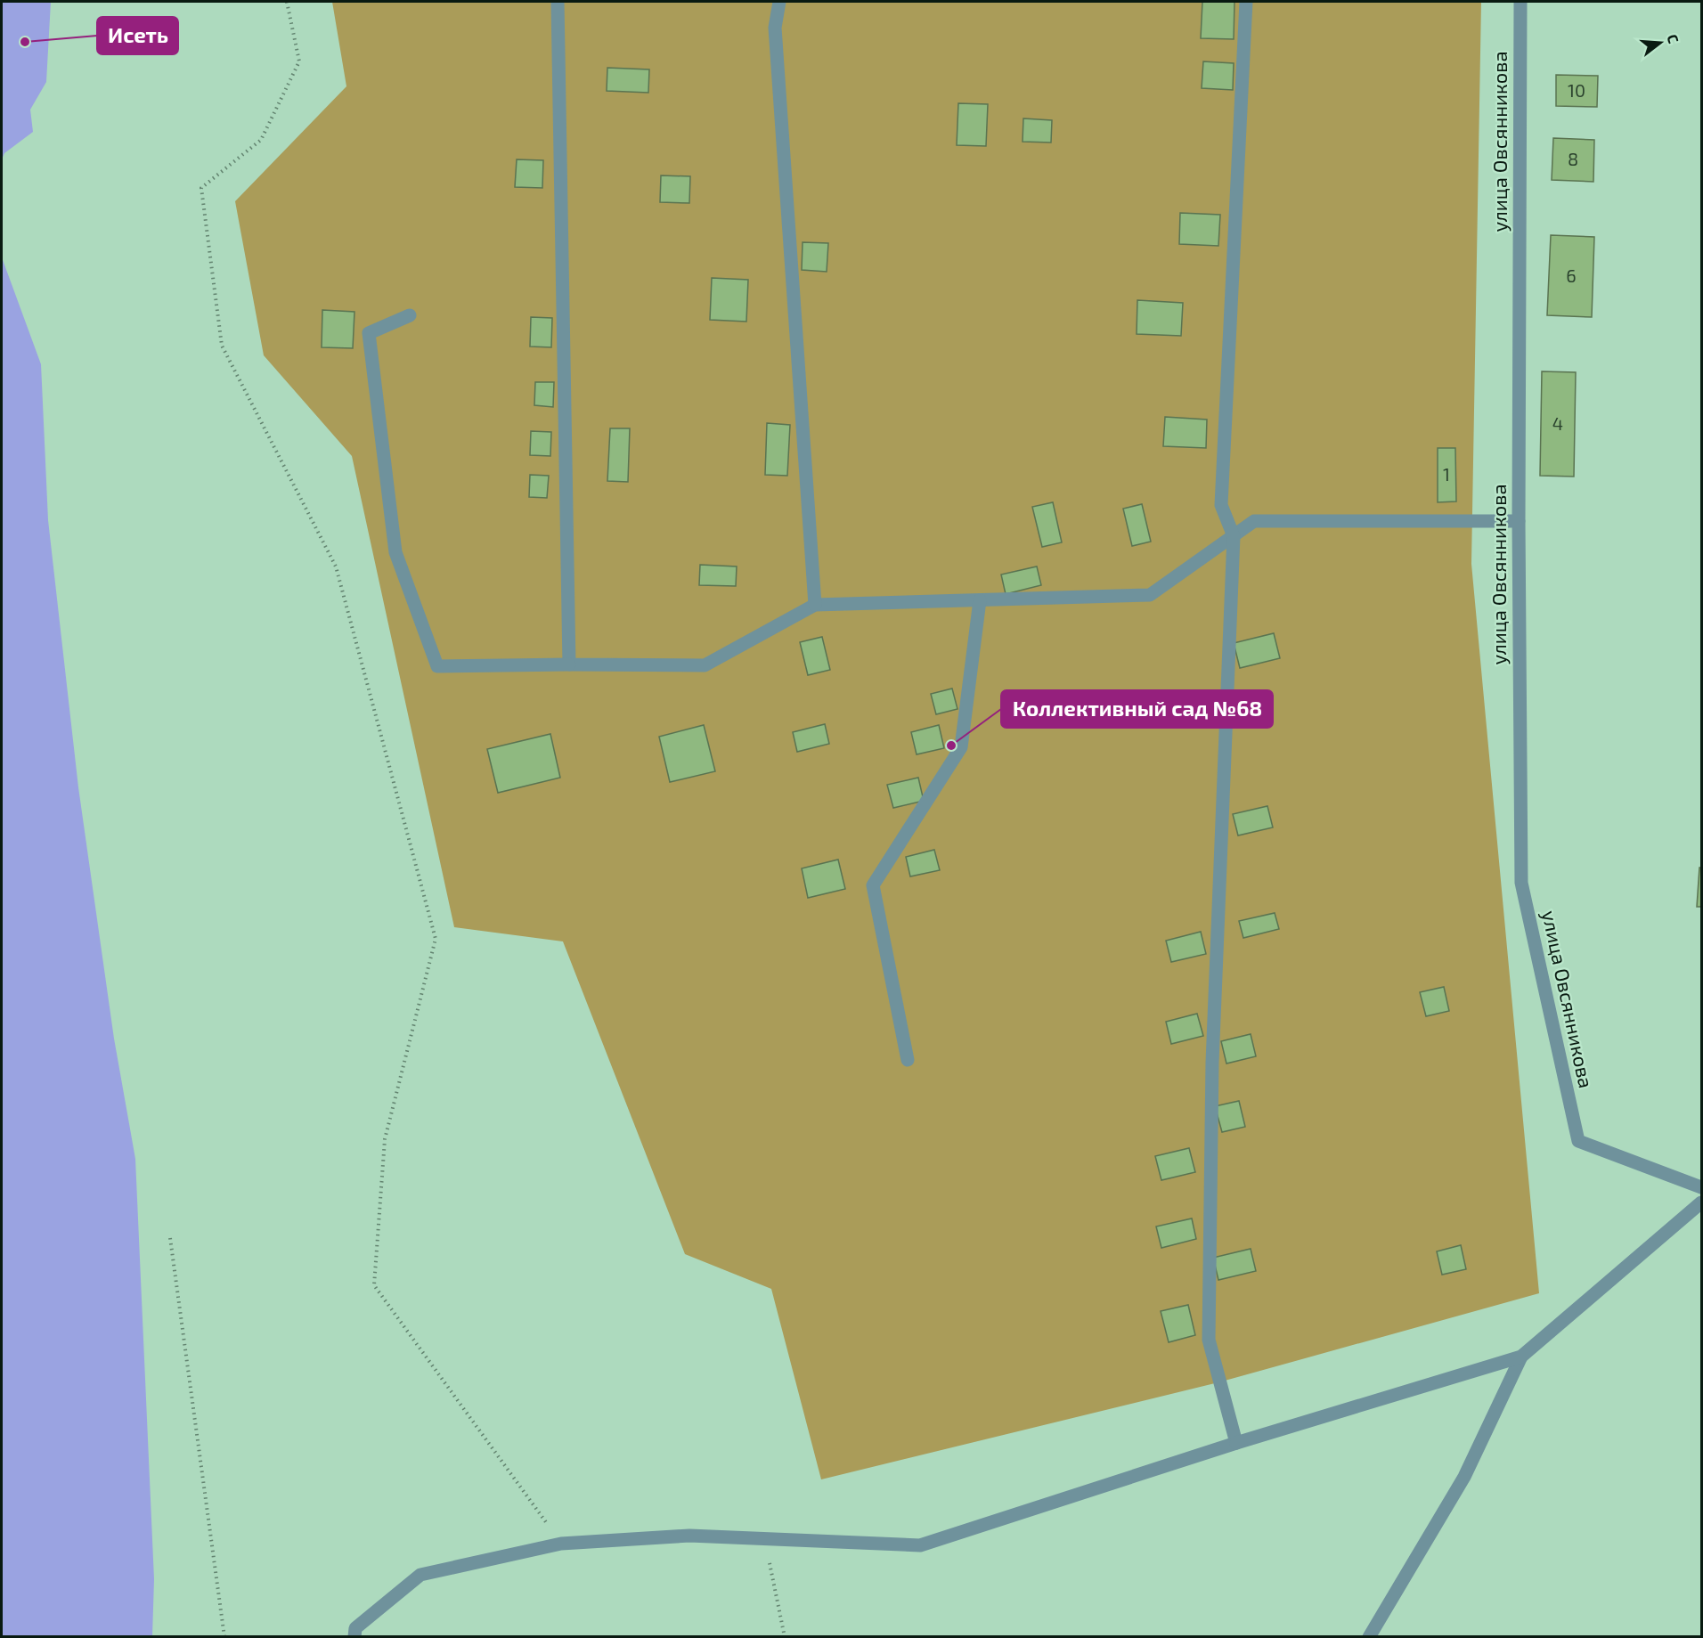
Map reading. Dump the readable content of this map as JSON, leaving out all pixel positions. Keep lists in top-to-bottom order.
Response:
{
  "streets": {
    "street": ["улица Овсянникова"]
  },
  "places": ["Исеть", "Коллективный сад №68"],
  "house_numbers": [
    "10",
    "8",
    "6",
    "4",
    "1"
  ],
  "north": "right"
}
